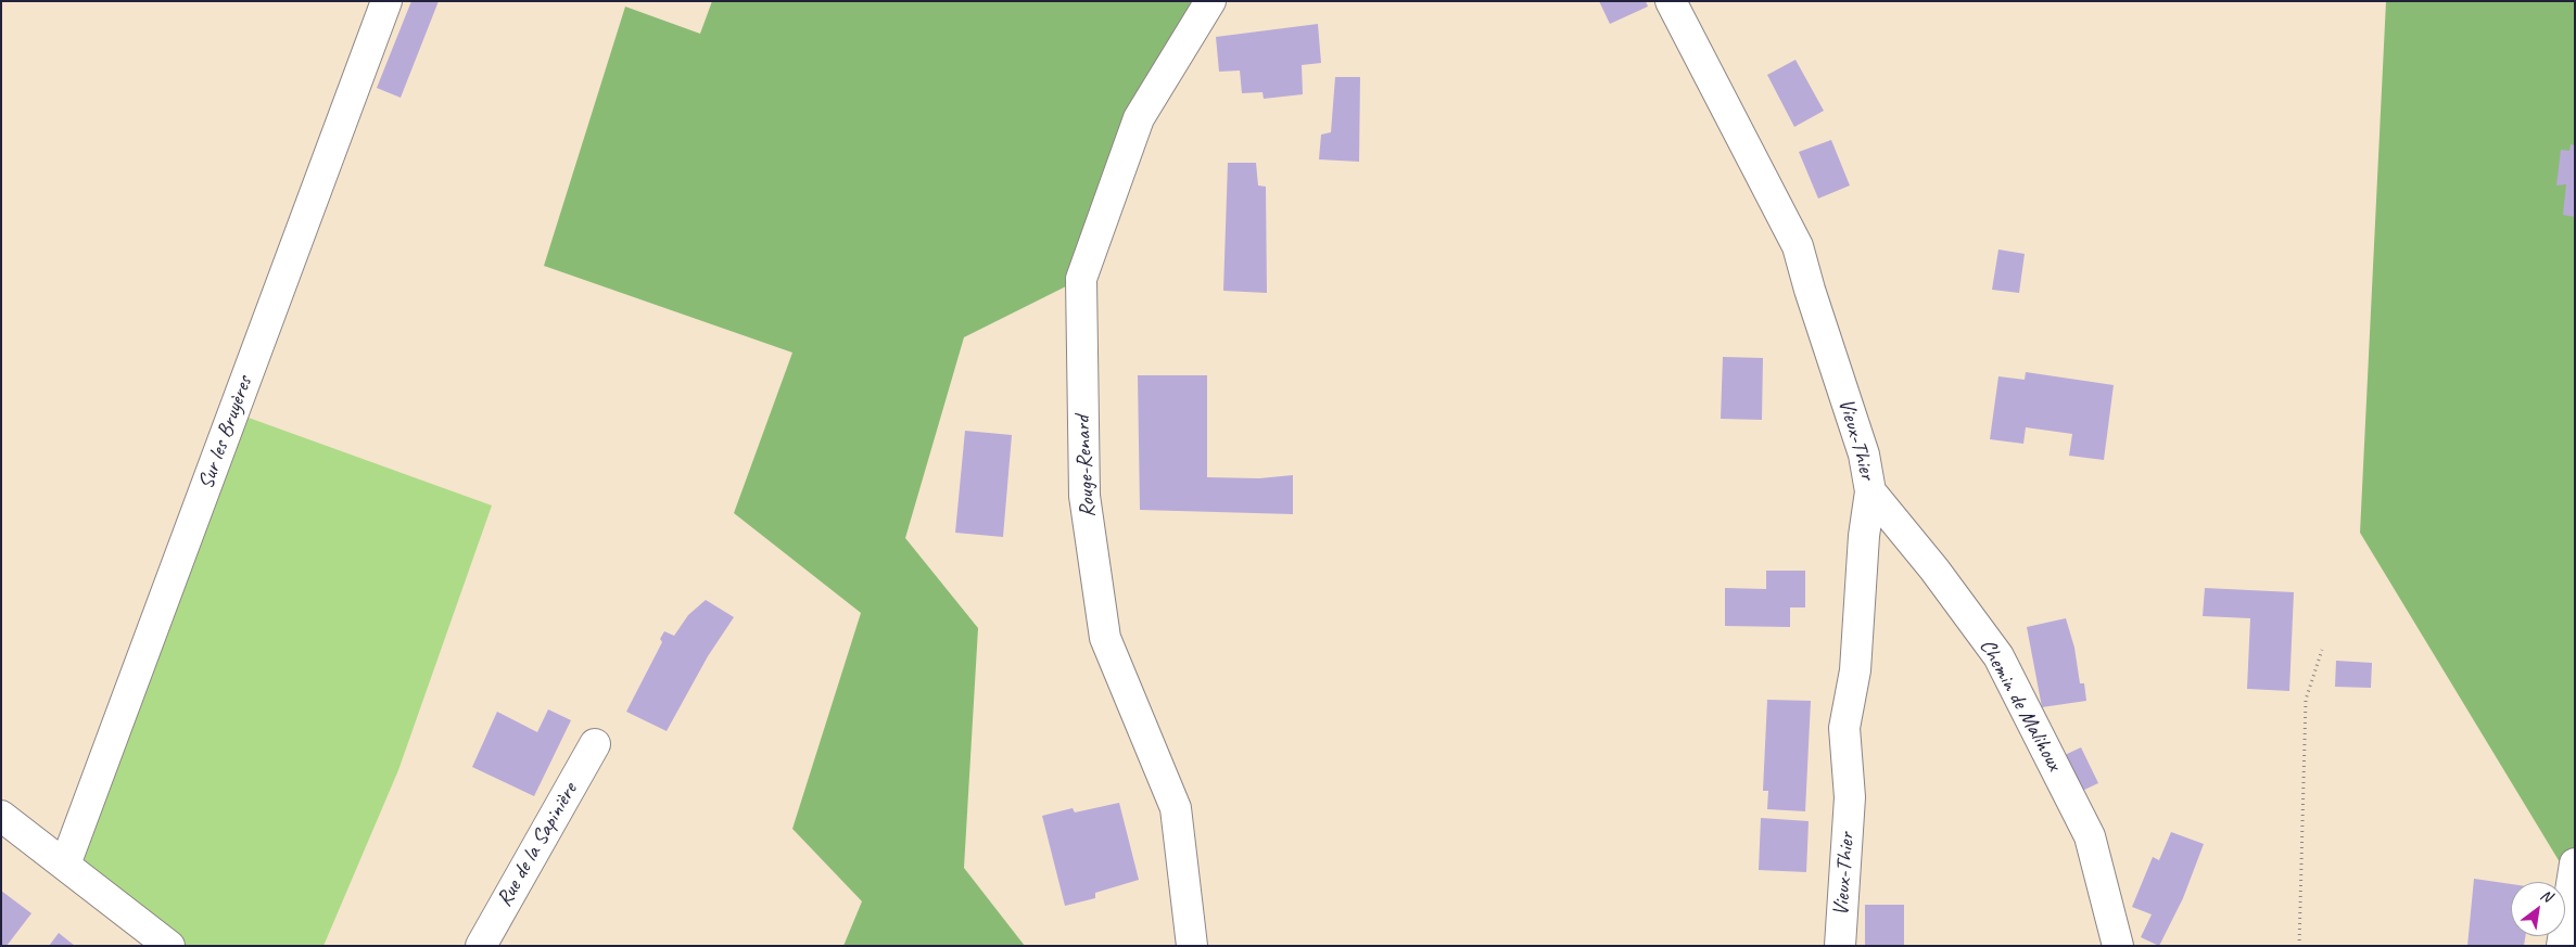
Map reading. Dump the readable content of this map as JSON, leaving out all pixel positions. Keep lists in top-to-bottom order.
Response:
{
  "streets": {
    "street": [
      "Sur les Bruyères",
      "Vieux-Thier",
      "Rouge-Renard",
      "Chemin de Malihoux",
      "Rue de la Sapinière"
    ]
  },
  "crossings": [
    ["Vieux-Thier", "Chemin de Malihoux"]
  ],
  "north": "top right"
}
